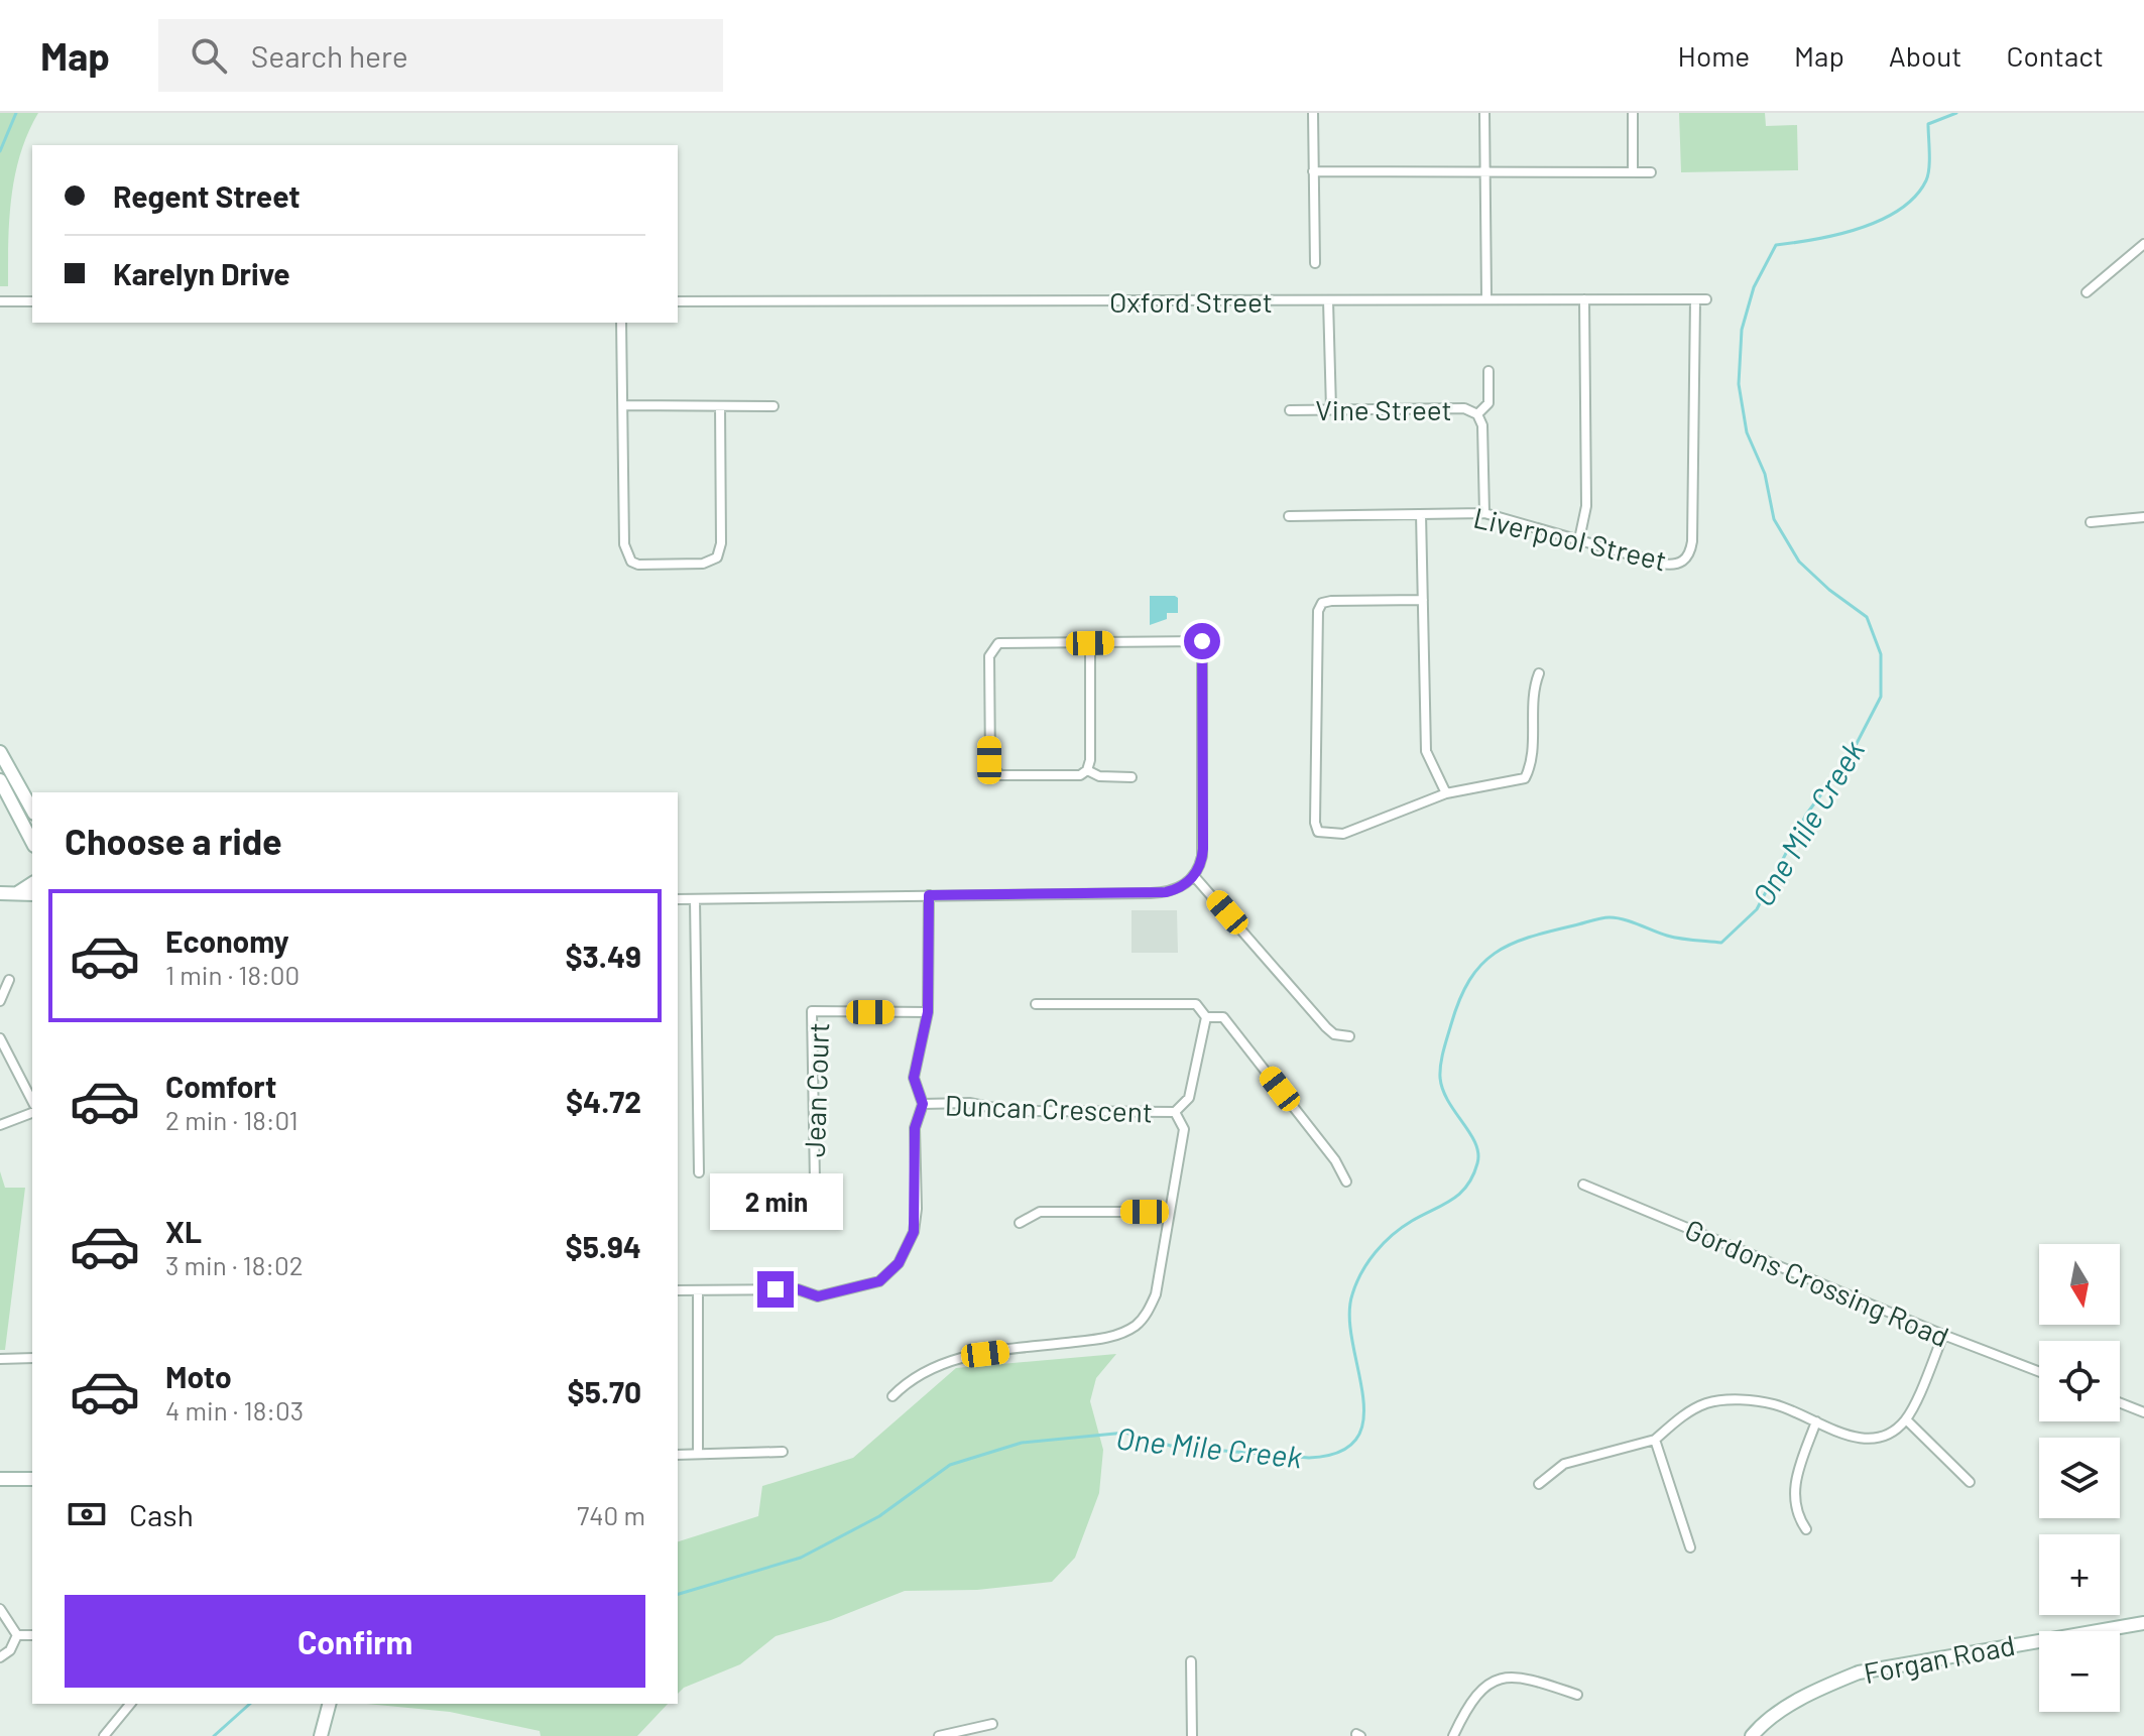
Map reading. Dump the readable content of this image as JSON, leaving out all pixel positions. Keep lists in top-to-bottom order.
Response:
{
  "streets": {
    "street": [
      "Oxford Street",
      "Vine Street",
      "Liverpool Street",
      "Jean Court",
      "Duncan Crescent",
      "Gordons Crossing Road",
      "Forgan Road"
    ]
  },
  "crossings": [
    ["Oxford Street", "Liverpool Street"],
    ["Vine Street", "Liverpool Street"]
  ],
  "water": ["One Mile Creek"],
  "north": "bottom",
  "page": {
    "header": "Map",
    "search": "Search here",
    "nav": [
      "Home",
      "Map",
      "About",
      "Contact"
    ],
    "banner": ["Regent Street", "Karelyn Drive"],
    "heading": "Choose a ride",
    "list": [
      {
        "name": "Economy",
        "note": "1 min · 18:00",
        "value": "$3.49"
      },
      {
        "name": "Comfort",
        "note": "2 min · 18:01",
        "value": "$4.72"
      },
      {
        "name": "XL",
        "note": "3 min · 18:02",
        "value": "$5.94"
      },
      {
        "name": "Moto",
        "note": "4 min · 18:03",
        "value": "$5.70"
      }
    ],
    "bubble": "2 min",
    "map_buttons": ["+", "−"],
    "pay": ["Cash", "740 m"],
    "buttons": "Confirm"
  }
}
